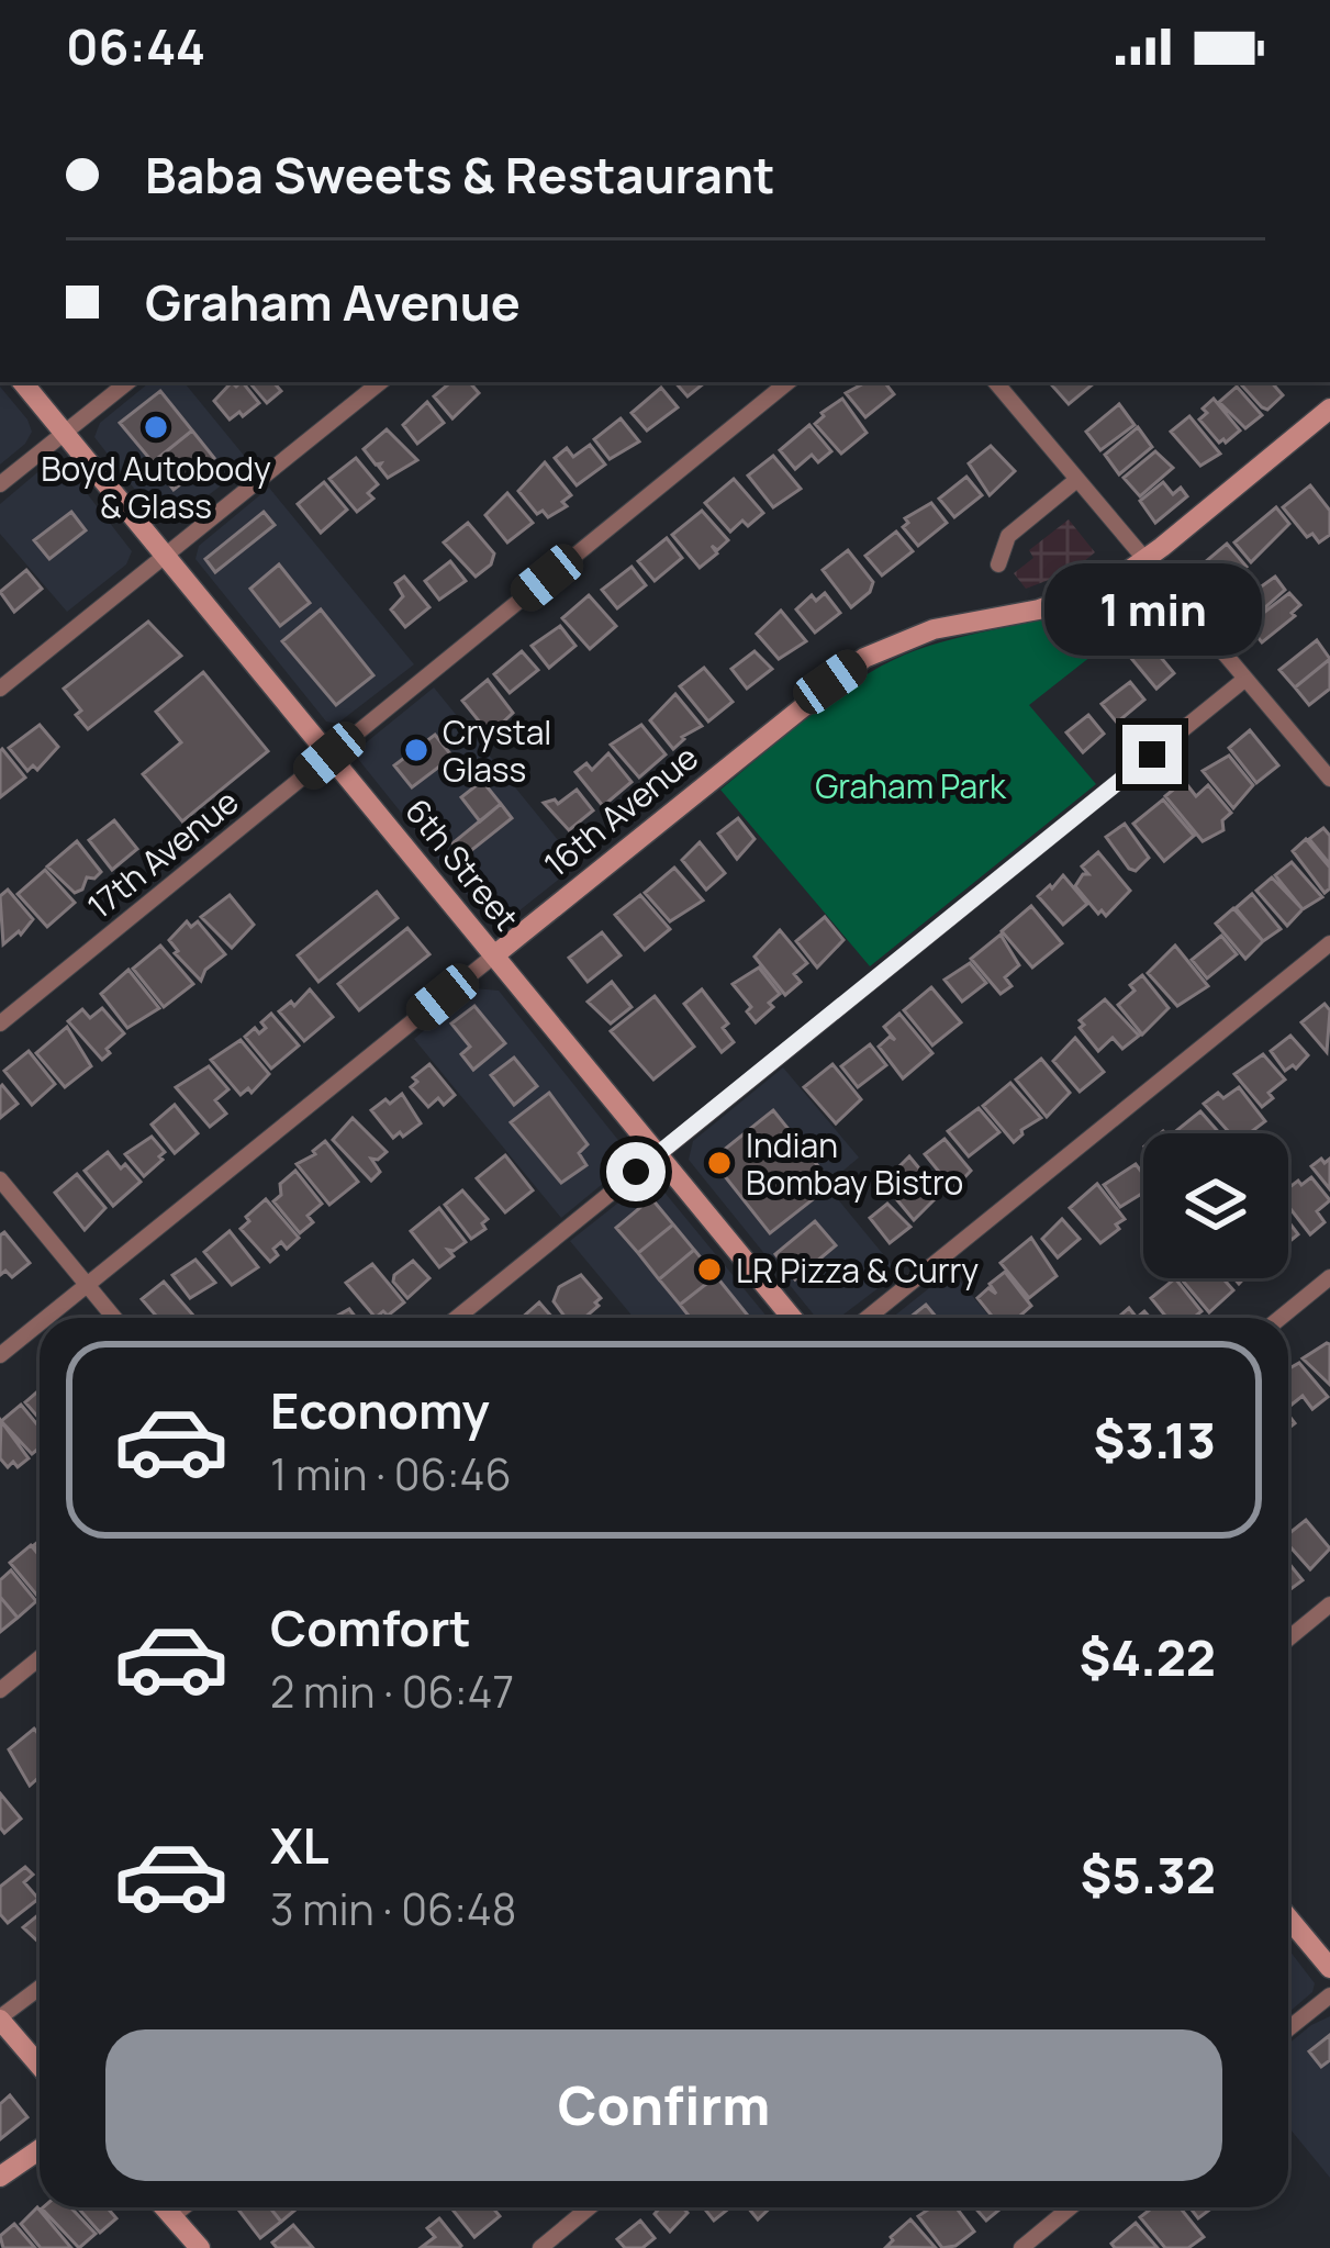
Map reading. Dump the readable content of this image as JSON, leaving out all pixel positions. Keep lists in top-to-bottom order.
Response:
{
  "streets": {
    "street": ["16th Avenue", "17th Avenue", "6th Street"]
  },
  "crossings": [
    ["16th Avenue", "6th Street"],
    ["17th Avenue", "6th Street"]
  ],
  "parks": ["Graham Park"],
  "places": [
    "Boyd Autobody & Glass",
    "Crystal Glass",
    "Indian Bombay Bistro",
    "LR Pizza & Curry"
  ],
  "page": {
    "status": "06:44",
    "banner": ["Baba Sweets & Restaurant", "Graham Avenue"],
    "bubble": "1 min",
    "list": [
      {
        "name": "Economy",
        "note": "1 min · 06:46",
        "value": "$3.13"
      },
      {
        "name": "Comfort",
        "note": "2 min · 06:47",
        "value": "$4.22"
      },
      {
        "name": "XL",
        "note": "3 min · 06:48",
        "value": "$5.32"
      }
    ],
    "buttons": "Confirm"
  }
}
